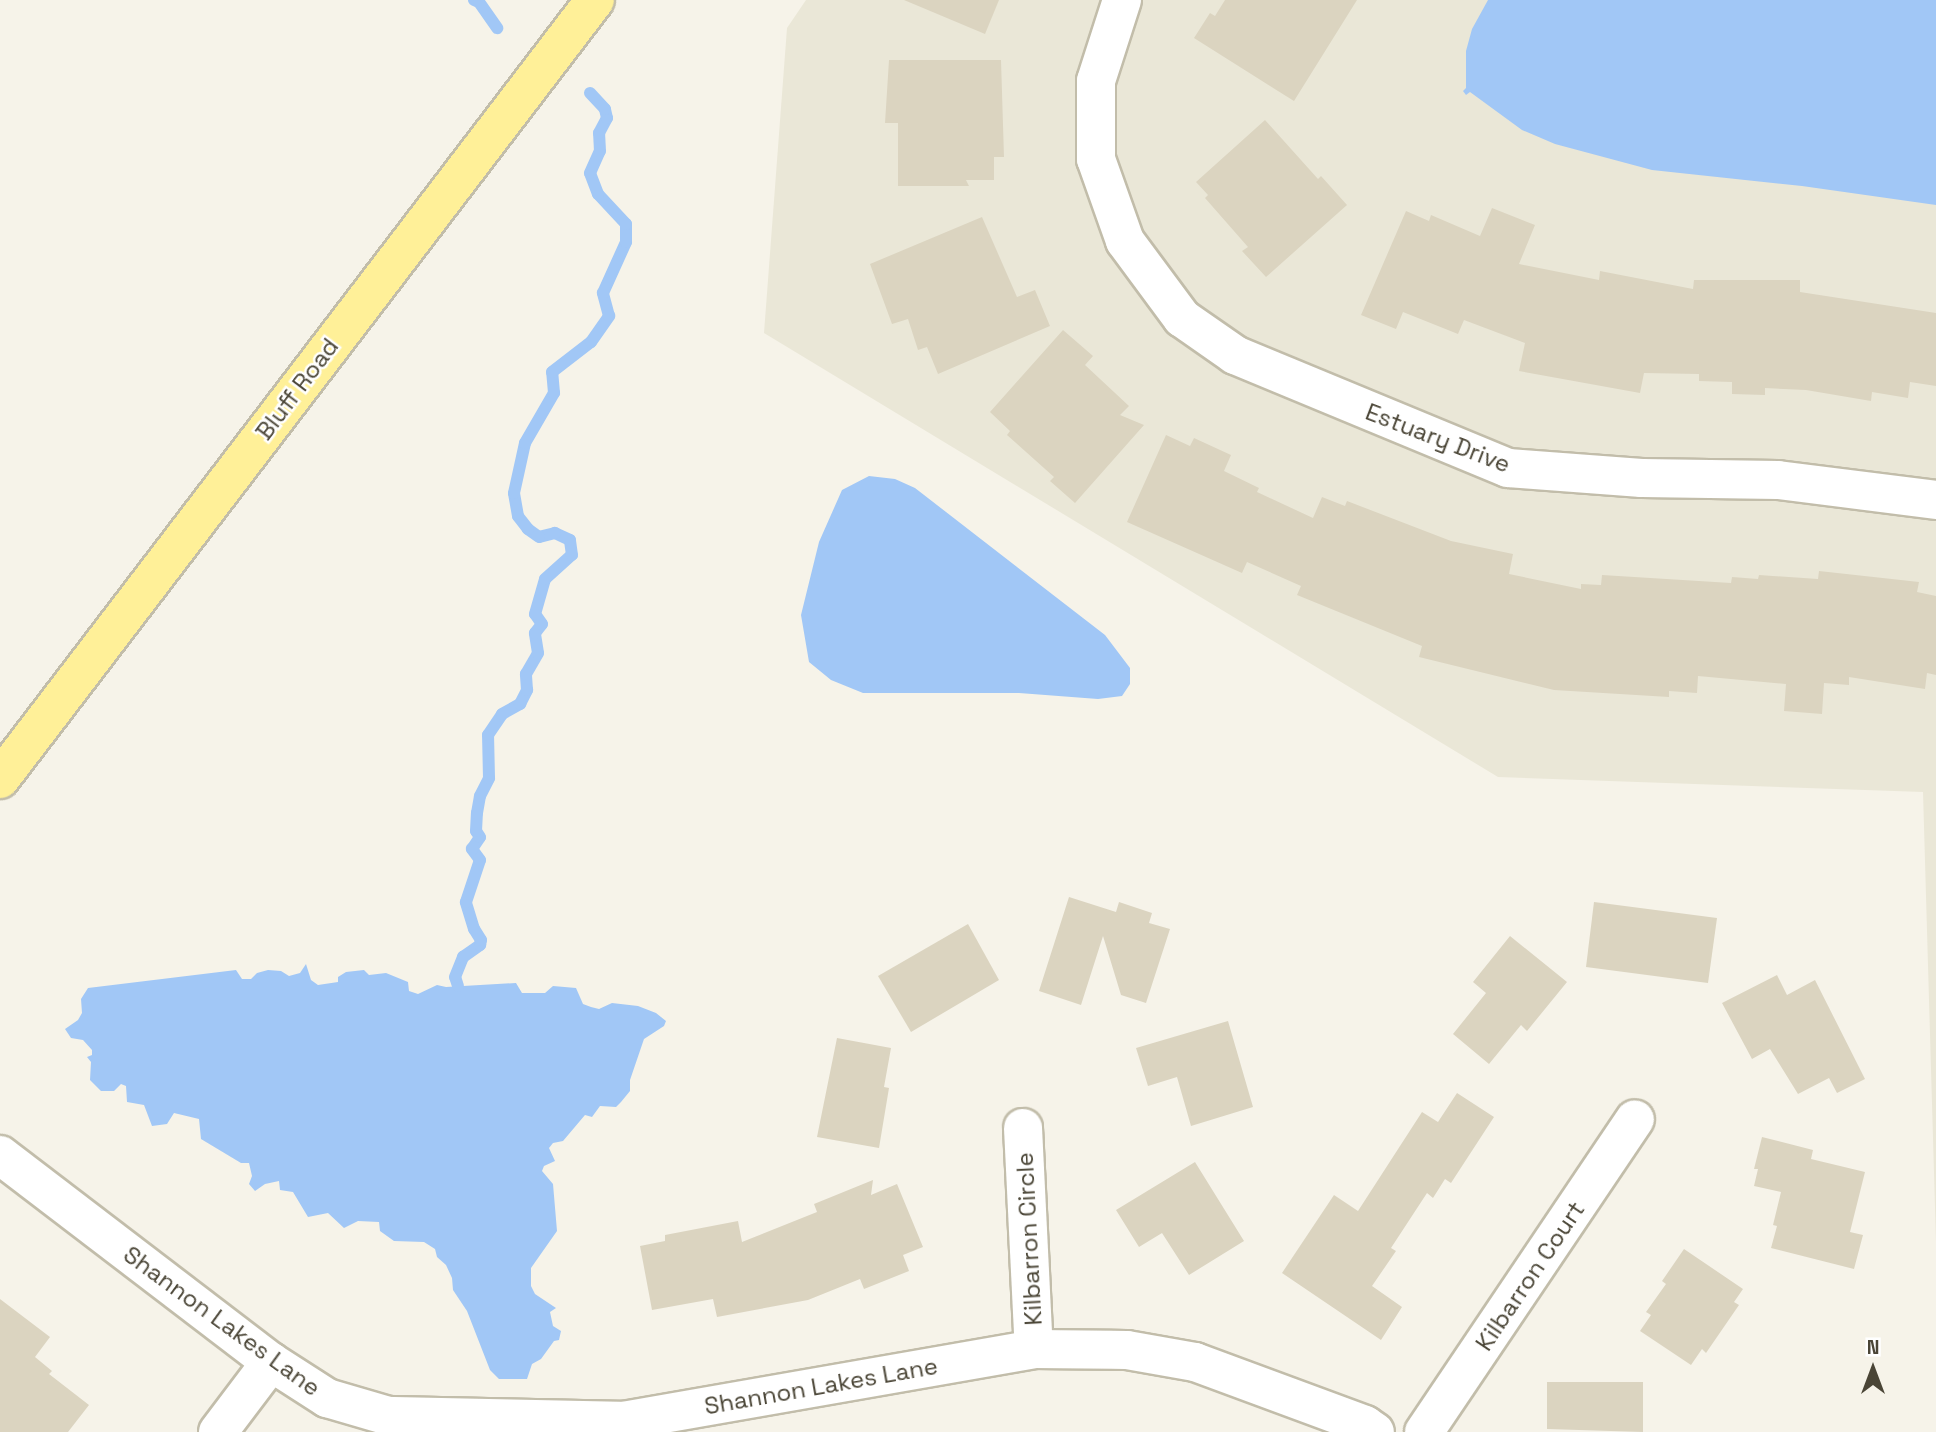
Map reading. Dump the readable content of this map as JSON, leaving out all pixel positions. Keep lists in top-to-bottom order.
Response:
{
  "streets": {
    "main road": ["Bluff Road"],
    "street": [
      "Estuary Drive",
      "Kilbarron Circle",
      "Kilbarron Court",
      "Shannon Lakes Lane"
    ]
  },
  "crossings": [
    ["Kilbarron Circle", "Shannon Lakes Lane"]
  ],
  "north": "top"
}
